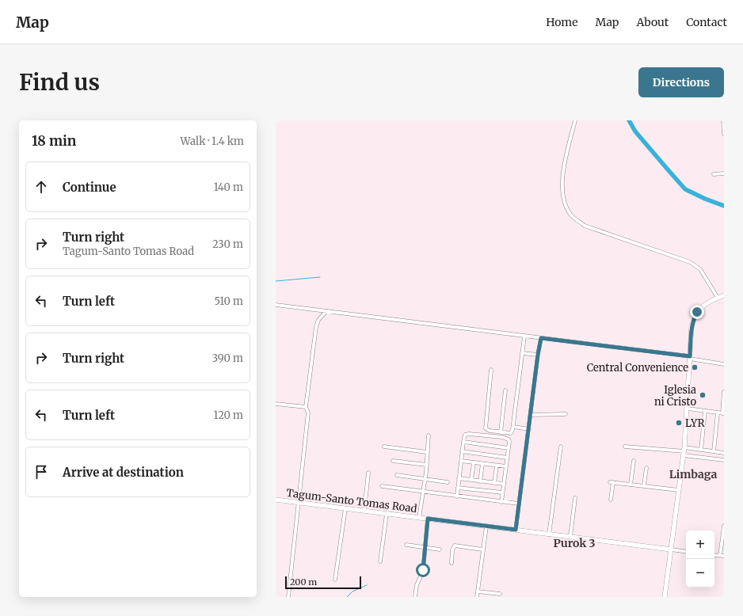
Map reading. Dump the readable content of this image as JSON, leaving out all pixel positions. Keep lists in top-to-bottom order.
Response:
{
  "streets": {
    "main road": ["Tagum-Santo Tomas Road"]
  },
  "districts": ["Limbaga", "Purok 3"],
  "places": ["Central Convenience", "Iglesia ni Cristo", "LYR"],
  "scale_bar": "200 m",
  "page": {
    "header": "Map",
    "nav": [
      "Home",
      "Map",
      "About",
      "Contact"
    ],
    "buttons": "Directions",
    "title": "Find us",
    "heading": ["18 min", "Walk · 1.4 km"],
    "list": [
      ["Continue", "140 m"],
      ["Turn right", "Tagum-Santo Tomas Road", "230 m"],
      ["Turn left", "510 m"],
      ["Turn right", "390 m"],
      ["Turn left", "120 m"],
      "Arrive at destination"
    ],
    "map_buttons": ["+", "−"],
    "scale": "200 m"
  }
}
